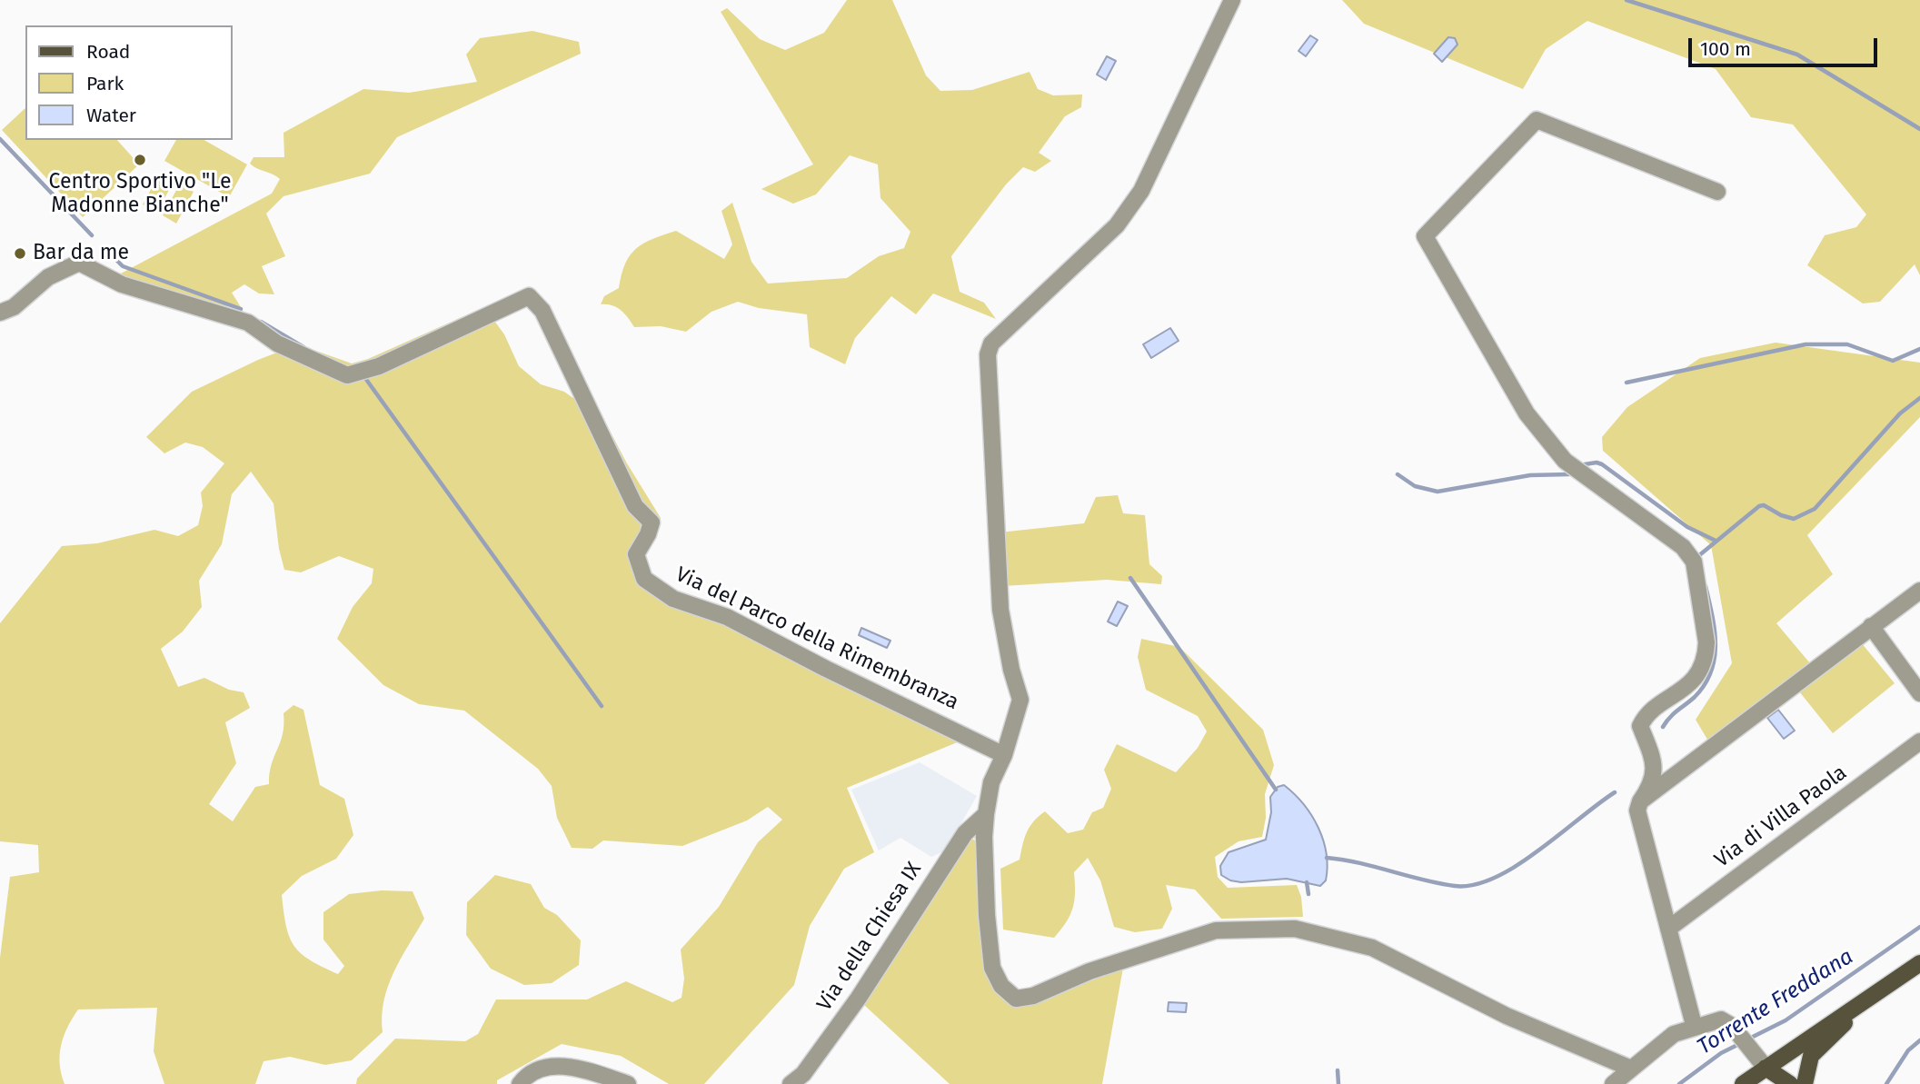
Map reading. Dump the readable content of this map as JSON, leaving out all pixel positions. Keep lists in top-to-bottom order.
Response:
{
  "streets": {
    "street": ["Via del Parco della Rimembranza", "Via di Villa Paola", "Via della Chiesa IX"]
  },
  "water": ["Torrente Freddana"],
  "places": ["Centro Sportivo \"Le Madonne Bianche\"", "Bar da me"],
  "legend": ["Road", "Park", "Water"],
  "scale_bar": "100 m"
}
